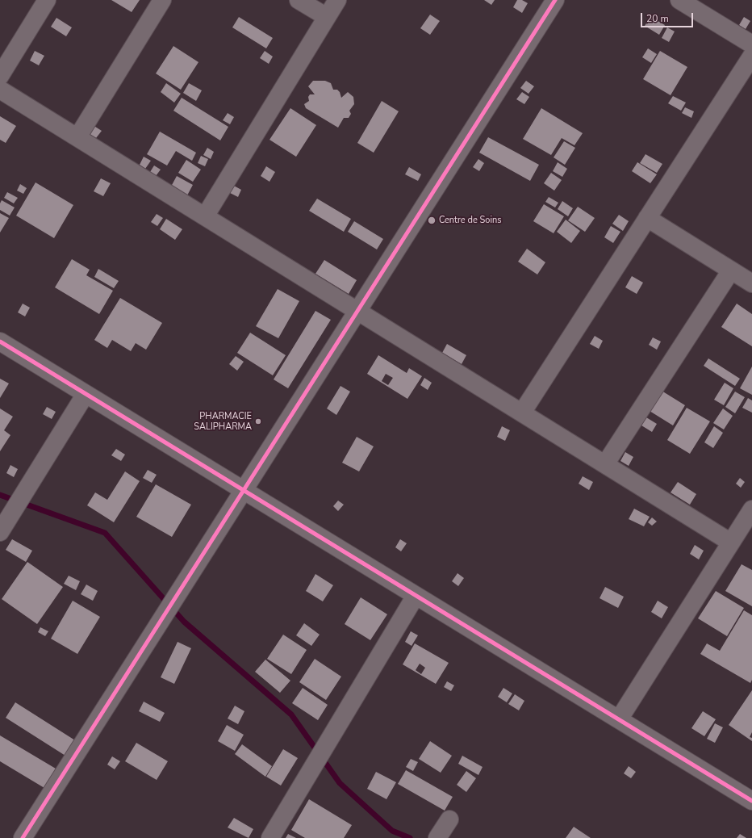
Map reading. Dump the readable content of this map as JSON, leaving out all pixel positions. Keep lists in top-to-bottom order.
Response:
{
  "places": ["Centre de Soins", "PHARMACIE SALIPHARMA"],
  "scale_bar": "20 m"
}
